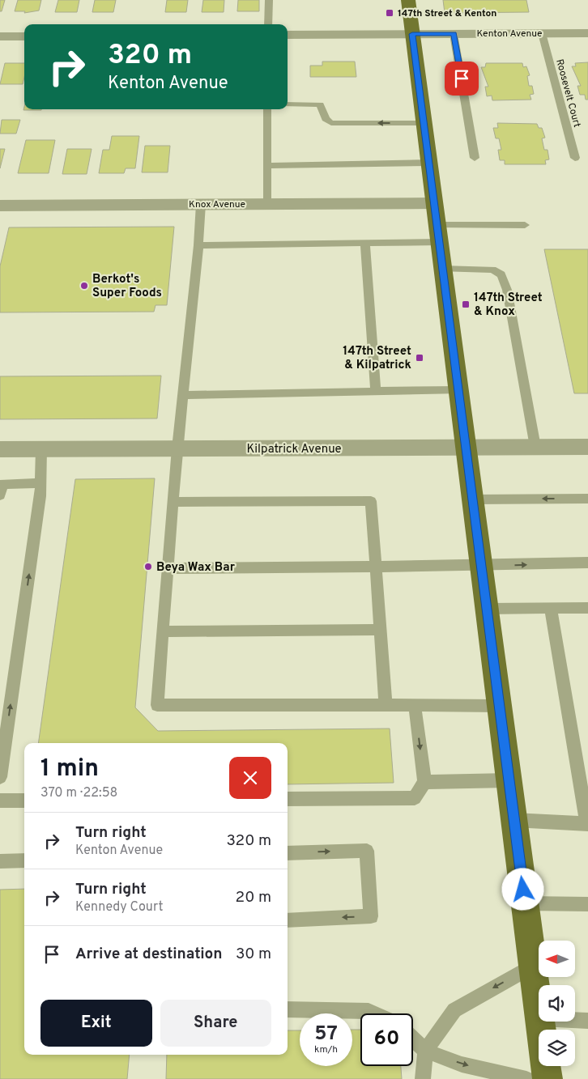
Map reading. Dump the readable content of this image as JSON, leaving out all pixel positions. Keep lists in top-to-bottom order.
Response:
{
  "streets": {
    "street": ["Kenton Avenue", "Knox Avenue", "Kilpatrick Avenue"],
    "lane": ["Roosevelt Court"]
  },
  "crossings": [
    ["Kenton Avenue", "Roosevelt Court"]
  ],
  "places": {
    "transit": ["147th Street & Kenton", "147th Street & Knox", "147th Street & Kilpatrick"],
    "other": ["Berkot's Super Foods", "Beya Wax Bar"]
  },
  "north": "left",
  "page": {
    "turn": ["320 m", "Kenton Avenue"],
    "heading": ["1 min", "370 m · 22:58"],
    "list": [
      {
        "name": "Turn right",
        "note": "Kenton Avenue",
        "value": "320 m"
      },
      {
        "name": "Turn right",
        "note": "Kennedy Court",
        "value": "20 m"
      },
      {
        "name": "Arrive at destination",
        "value": "30 m"
      }
    ],
    "buttons": ["Exit", "Share"],
    "speed": "57 km/h",
    "limit": "60"
  }
}
